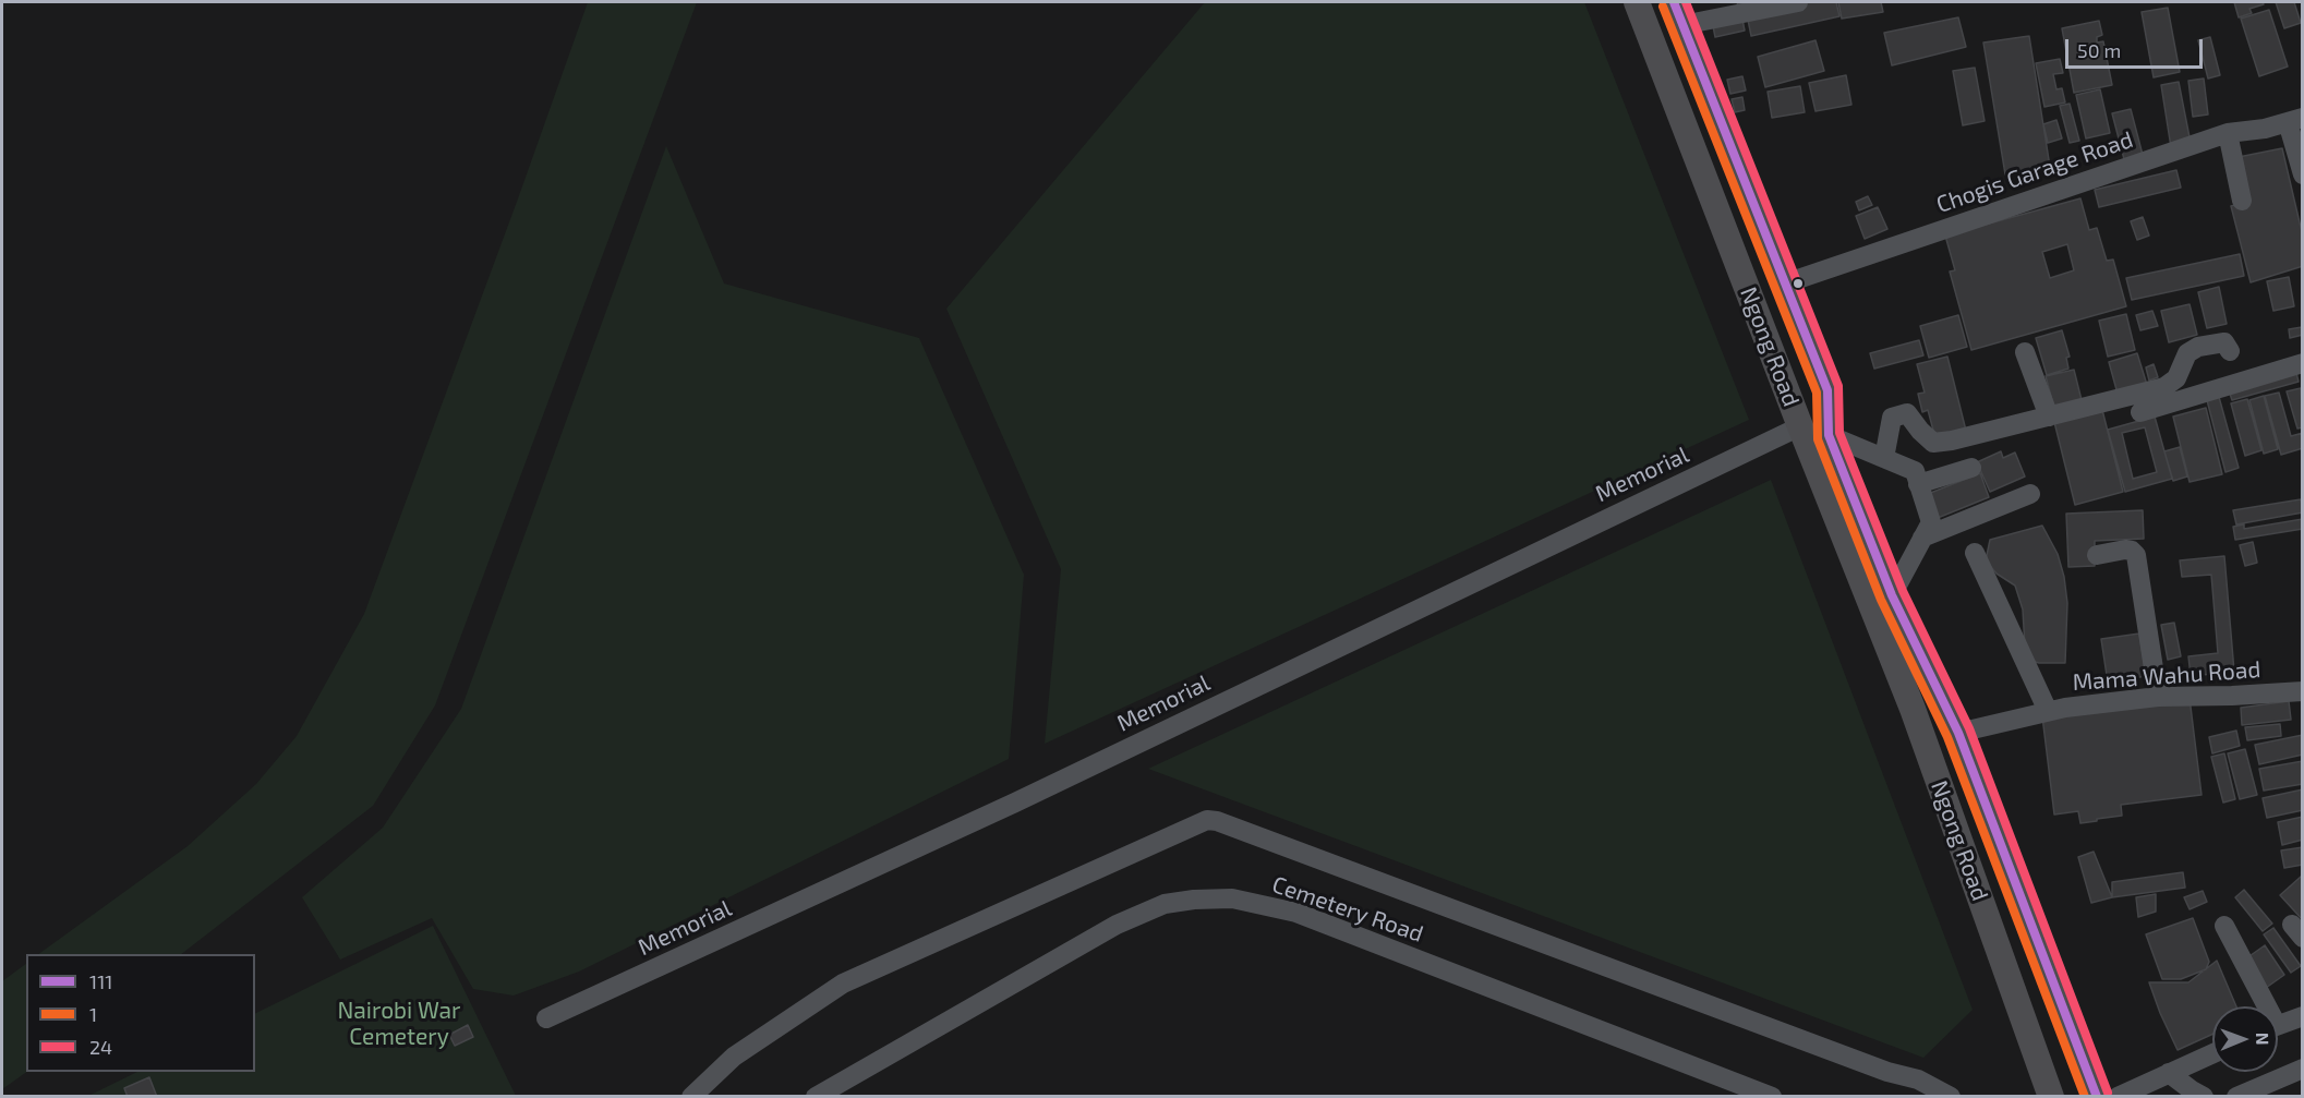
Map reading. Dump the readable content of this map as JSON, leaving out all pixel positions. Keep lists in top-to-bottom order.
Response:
{
  "streets": {
    "main road": ["Ngong Road"],
    "street": [
      "Chogis Garage Road",
      "Memorial",
      "Mama Wahu Road",
      "Cemetery Road"
    ]
  },
  "crossings": [
    ["Chogis Garage Road", "Ngong Road"],
    ["Ngong Road", "Memorial"],
    ["Ngong Road", "Mama Wahu Road"]
  ],
  "parks": ["Nairobi War Cemetery"],
  "lines": ["transit line 111", "transit line 24", "transit line 1"],
  "legend": ["111", "1", "24"],
  "scale_bar": "50 m",
  "north": "right"
}
